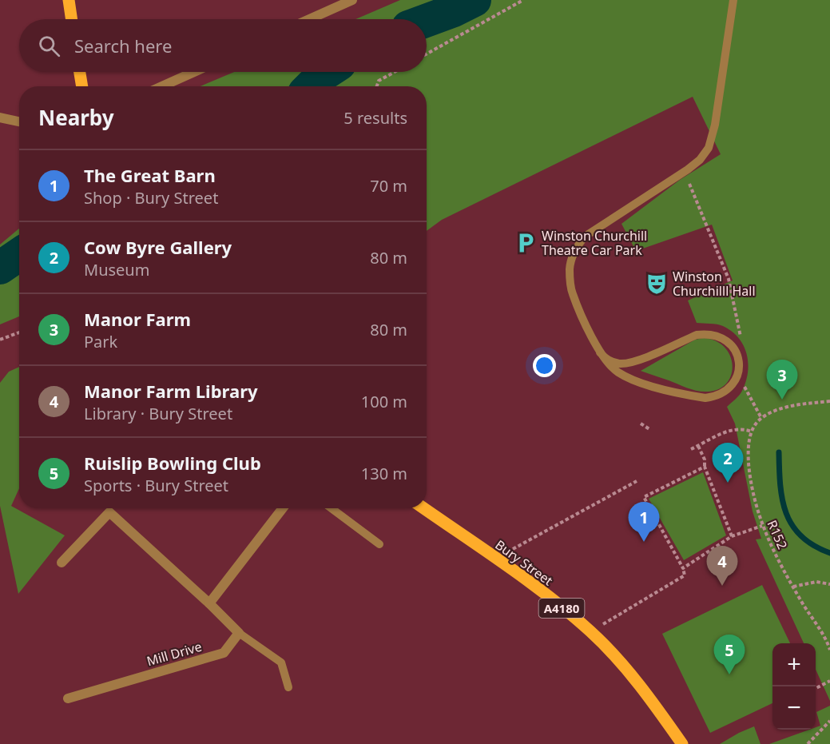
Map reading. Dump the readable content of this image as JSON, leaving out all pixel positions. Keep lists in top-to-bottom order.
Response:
{
  "streets": {
    "main road": ["Bury Street", "A4180"],
    "street": ["Mill Drive"],
    "path": ["R152"]
  },
  "places": {
    "parking": ["Winston Churchill Theatre Car Park"],
    "theatre": ["Winston Churchilll Hall"]
  },
  "page": {
    "search": "Search here",
    "heading": ["Nearby", "5 results"],
    "list": [
      {
        "mark": "1",
        "name": "The Great Barn",
        "note": "Shop · Bury Street",
        "value": "70 m"
      },
      {
        "mark": "2",
        "name": "Cow Byre Gallery",
        "note": "Museum",
        "value": "80 m"
      },
      {
        "mark": "3",
        "name": "Manor Farm",
        "note": "Park",
        "value": "80 m"
      },
      {
        "mark": "4",
        "name": "Manor Farm Library",
        "note": "Library · Bury Street",
        "value": "100 m"
      },
      {
        "mark": "5",
        "name": "Ruislip Bowling Club",
        "note": "Sports · Bury Street",
        "value": "130 m"
      }
    ],
    "pins": [
      "3",
      "2",
      "1",
      "4",
      "5"
    ],
    "map_buttons": ["+", "−"]
  }
}
